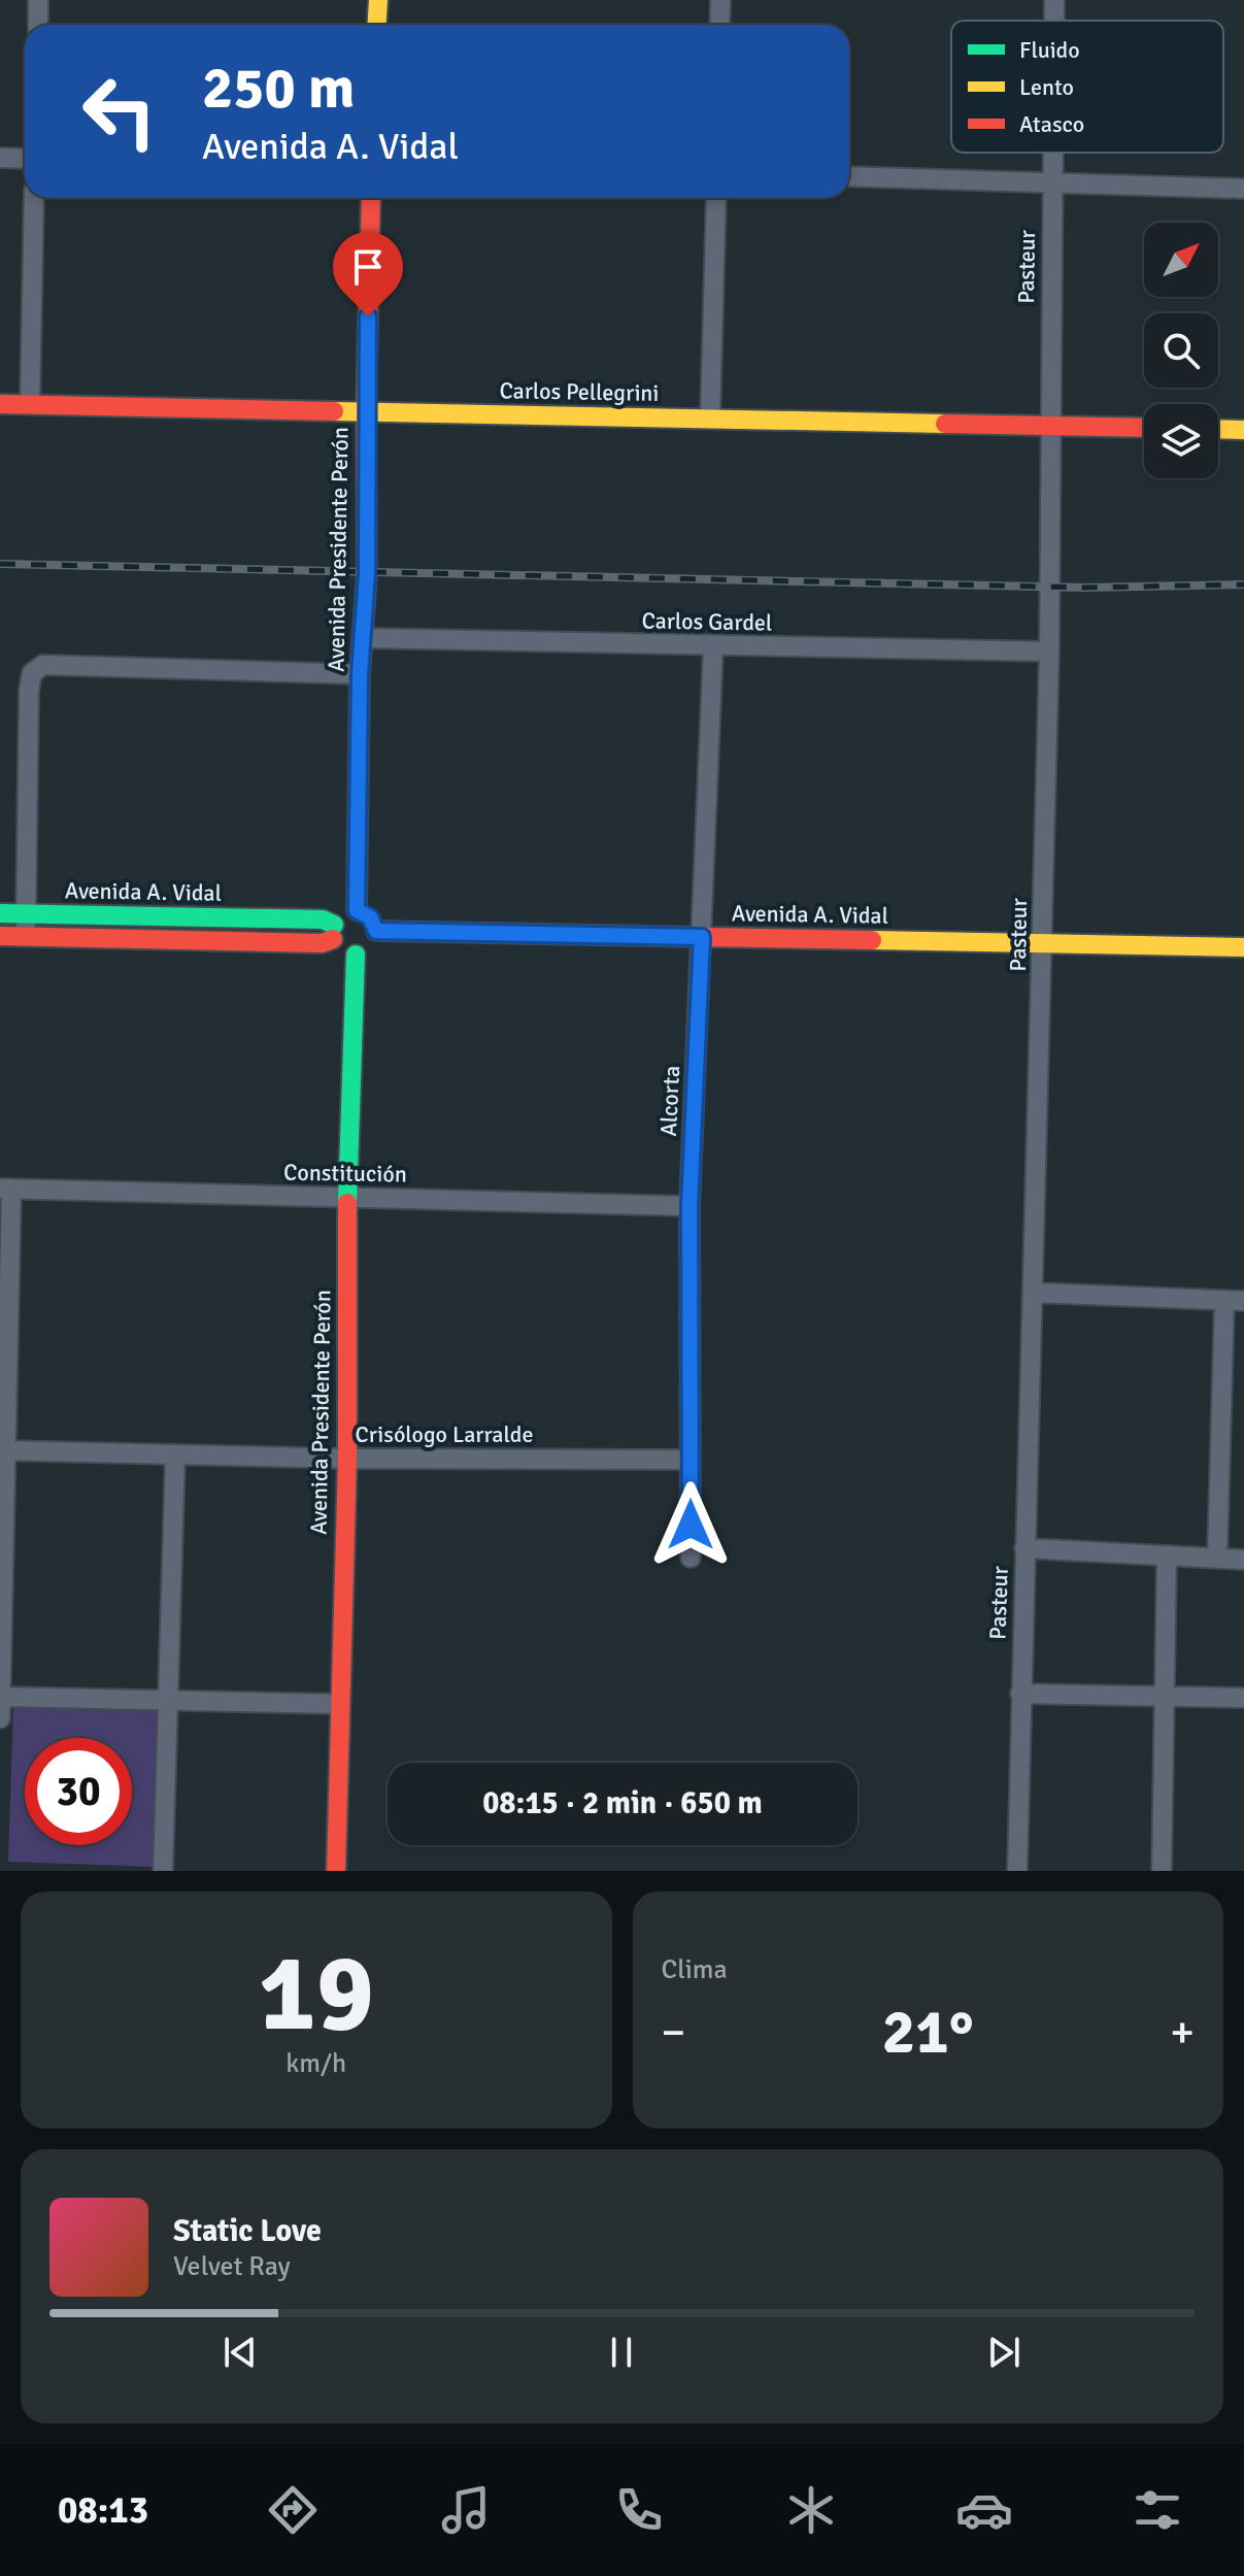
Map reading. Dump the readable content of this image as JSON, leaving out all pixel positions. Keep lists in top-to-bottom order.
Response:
{
  "streets": {
    "main road": ["Carlos Pellegrini", "Avenida Presidente Perón", "Avenida A. Vidal"],
    "street": [
      "Pasteur",
      "Carlos Gardel",
      "Alcorta",
      "Constitución",
      "Crisólogo Larralde"
    ]
  },
  "crossings": [
    ["Pasteur", "Carlos Pellegrini"],
    ["Pasteur", "Carlos Gardel"],
    ["Pasteur", "Avenida A. Vidal"],
    ["Carlos Pellegrini", "Avenida Presidente Perón"],
    ["Avenida Presidente Perón", "Carlos Gardel"],
    ["Avenida Presidente Perón", "Avenida A. Vidal"],
    ["Avenida Presidente Perón", "Constitución"],
    ["Avenida Presidente Perón", "Crisólogo Larralde"],
    ["Carlos Gardel", "Alcorta"],
    ["Avenida A. Vidal", "Alcorta"],
    ["Alcorta", "Constitución"],
    ["Alcorta", "Crisólogo Larralde"]
  ],
  "legend": ["Fluido", "Lento", "Atasco"],
  "north": "top right",
  "page": {
    "turn": ["250 m", "Avenida A. Vidal"],
    "limit": "30",
    "trip": "08:15 · 2 min · 650 m",
    "tile": [
      ["19", "km/h"],
      "Clima"
    ],
    "heat": ["−", "21°", "+"],
    "song": ["Static Love", "Velvet Ray"],
    "tabs": "08:13"
  }
}
